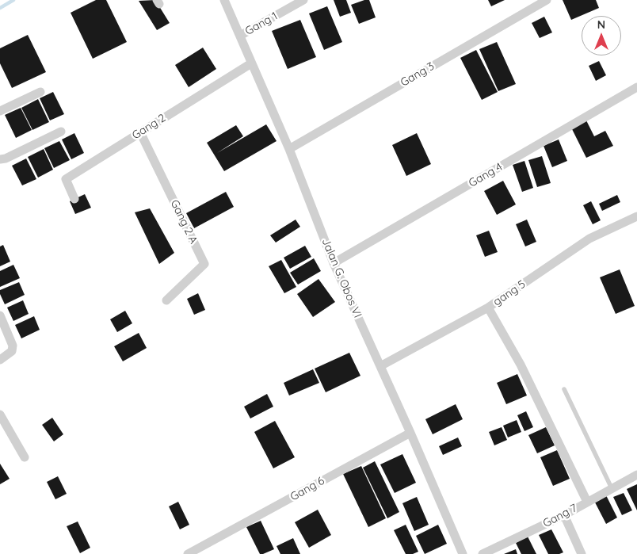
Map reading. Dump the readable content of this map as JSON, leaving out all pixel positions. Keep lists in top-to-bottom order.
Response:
{
  "streets": {
    "street": [
      "Gang 1",
      "Gang 3",
      "Gang 2",
      "Gang 4",
      "Gang 2 A",
      "Jalan G. Obos VI",
      "gang 5",
      "Gang 6",
      "Gang 7"
    ]
  },
  "crossings": [
    ["Gang 1", "Jalan G. Obos VI"],
    ["Gang 3", "Jalan G. Obos VI"],
    ["Gang 2", "Gang 2 A"],
    ["Gang 2", "Jalan G. Obos VI"],
    ["Gang 4", "Jalan G. Obos VI"],
    ["Jalan G. Obos VI", "gang 5"],
    ["Jalan G. Obos VI", "Gang 6"]
  ],
  "north": "top"
}
